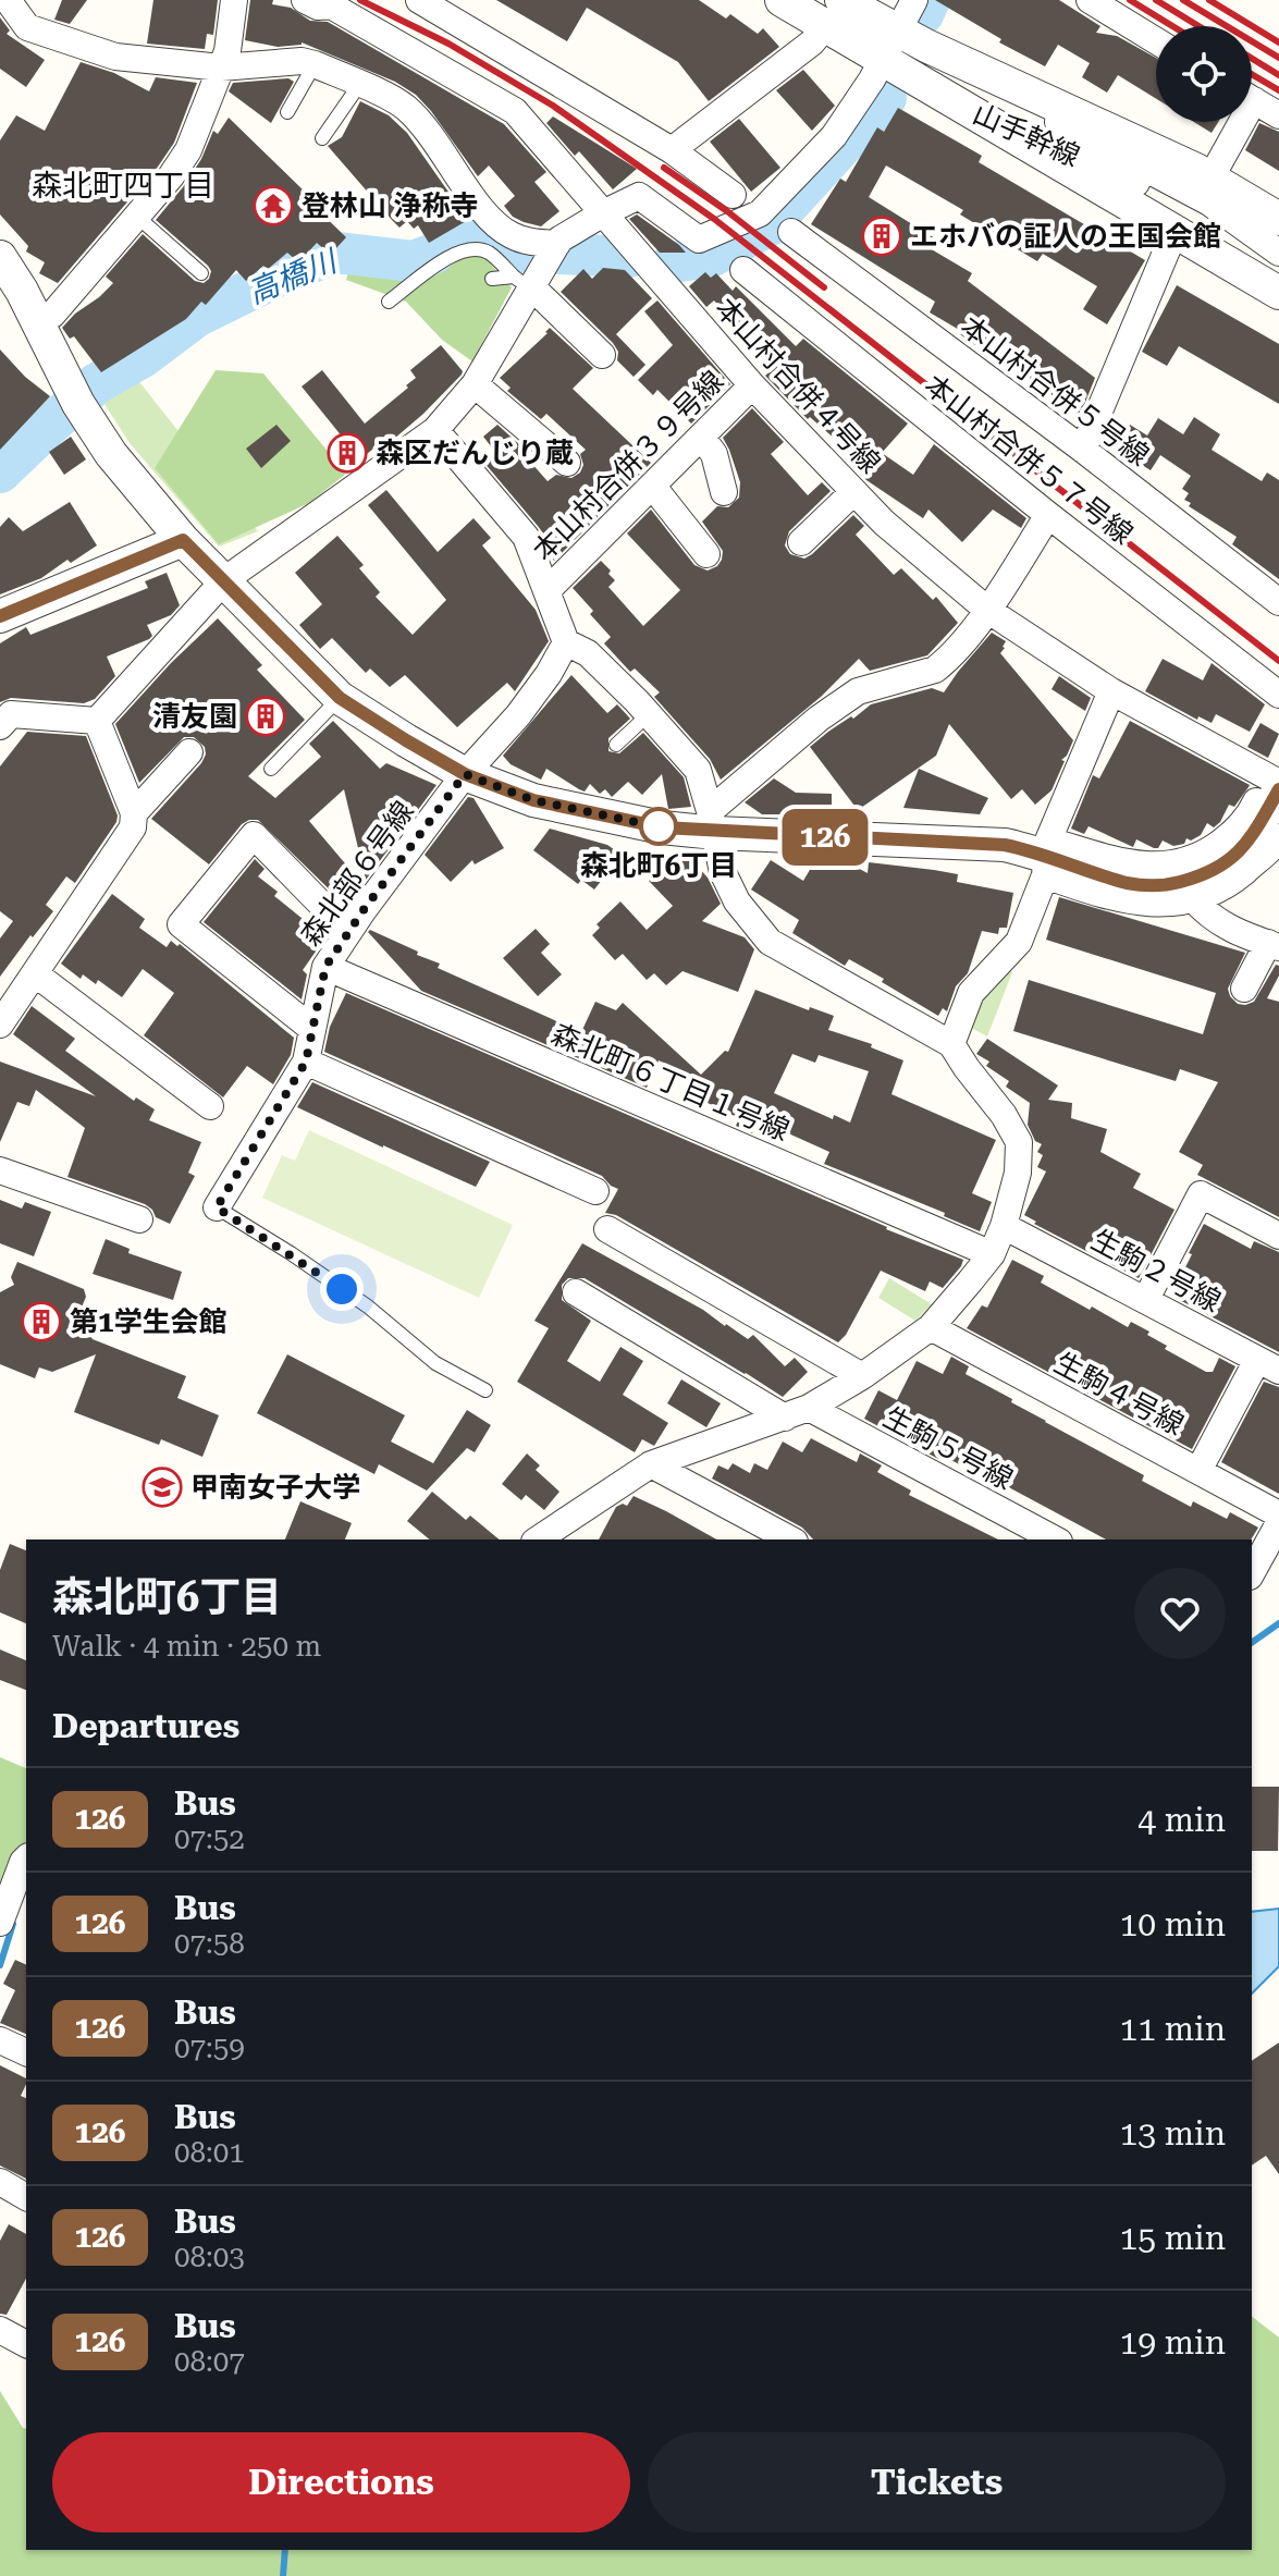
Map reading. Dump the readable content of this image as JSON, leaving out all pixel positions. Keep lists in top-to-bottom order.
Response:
{
  "streets": {
    "street": [
      "山手幹線",
      "本山村合併４号線",
      "本山村合併５号線",
      "本山村合併５７号線",
      "本山村合併３９号線",
      "森北部６号線",
      "森北町６丁目１号線",
      "生駒２号線",
      "生駒４号線",
      "生駒５号線"
    ]
  },
  "crossings": [
    ["本山村合併４号線", "本山村合併３９号線"],
    ["森北部６号線", "森北町６丁目１号線"]
  ],
  "districts": ["森北町四丁目"],
  "water": ["高橋川"],
  "places": {
    "temple": ["登林山 浄称寺"],
    "building": [
      "エホバの証人の王国会館",
      "森区だんじり蔵",
      "清友園",
      "第1学生会館"
    ],
    "other": ["森北町6丁目"],
    "school or university": ["甲南女子大学"]
  },
  "lines": ["bus line 126"],
  "page": {
    "on_map": "126",
    "heading": [
      ["森北町6丁目", "Walk · 4 min · 250 m"],
      "Departures"
    ],
    "list": [
      {
        "mark": "126",
        "name": "Bus",
        "note": "07:52",
        "value": "4 min"
      },
      {
        "mark": "126",
        "name": "Bus",
        "note": "07:58",
        "value": "10 min"
      },
      {
        "mark": "126",
        "name": "Bus",
        "note": "07:59",
        "value": "11 min"
      },
      {
        "mark": "126",
        "name": "Bus",
        "note": "08:01",
        "value": "13 min"
      },
      {
        "mark": "126",
        "name": "Bus",
        "note": "08:03",
        "value": "15 min"
      },
      {
        "mark": "126",
        "name": "Bus",
        "note": "08:07",
        "value": "19 min"
      }
    ],
    "buttons": ["Directions", "Tickets"]
  }
}
